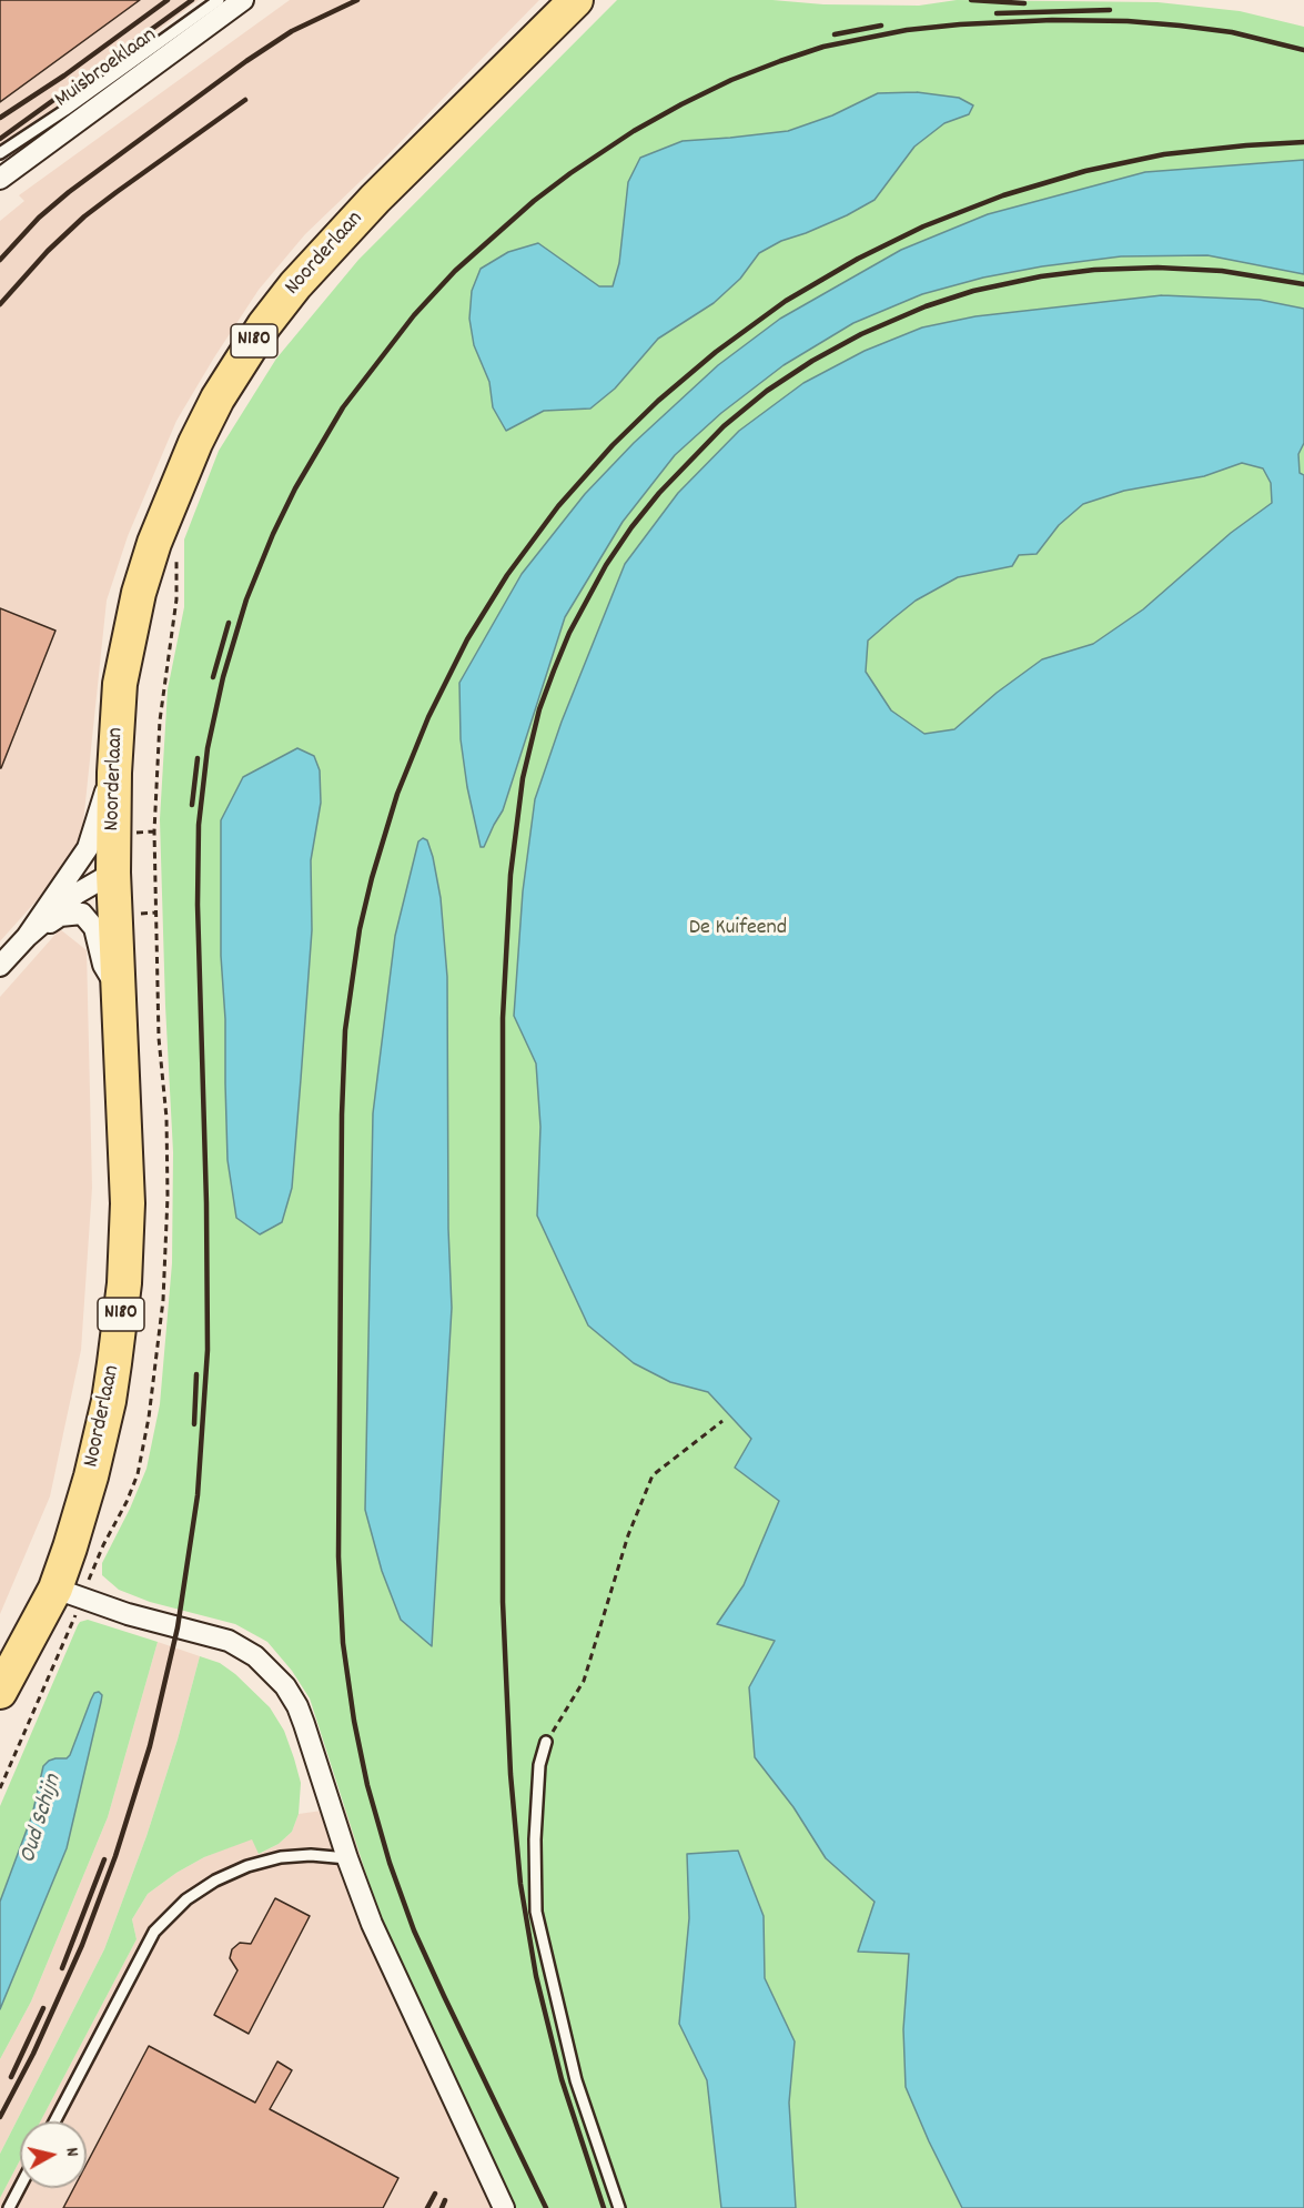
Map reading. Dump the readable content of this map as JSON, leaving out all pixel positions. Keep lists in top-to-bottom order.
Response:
{
  "streets": {
    "main road": ["Noorderlaan", "N180"],
    "street": ["Muisbroeklaan"]
  },
  "water": ["Oud Schijn"],
  "parks": ["De Kuifeend"],
  "north": "right"
}
